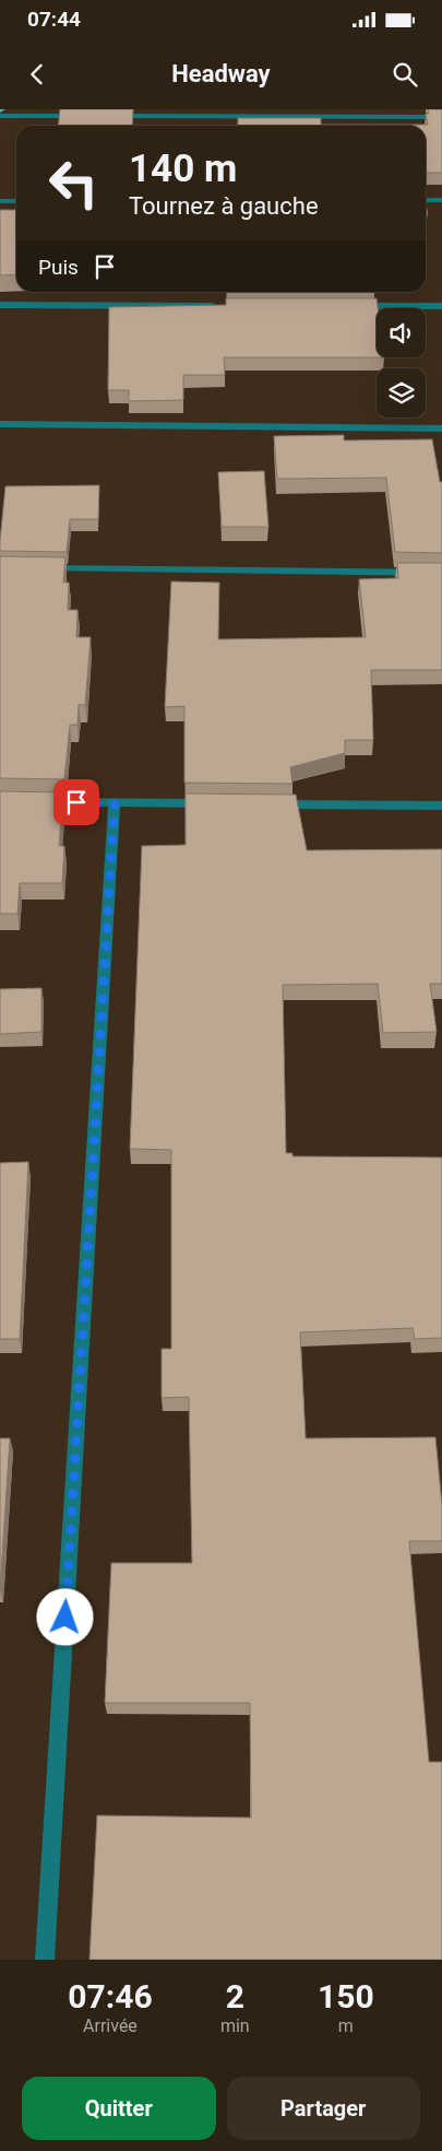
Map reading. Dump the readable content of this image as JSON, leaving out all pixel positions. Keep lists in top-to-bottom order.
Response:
{
  "page": {
    "status": "07:44",
    "header": "Headway",
    "turn": ["140 m", "Tournez à gauche"],
    "then": "Puis",
    "eta": [
      "07:46",
      "Arrivée",
      "2",
      "min",
      "150",
      "m"
    ],
    "buttons": ["Quitter", "Partager"]
  }
}
